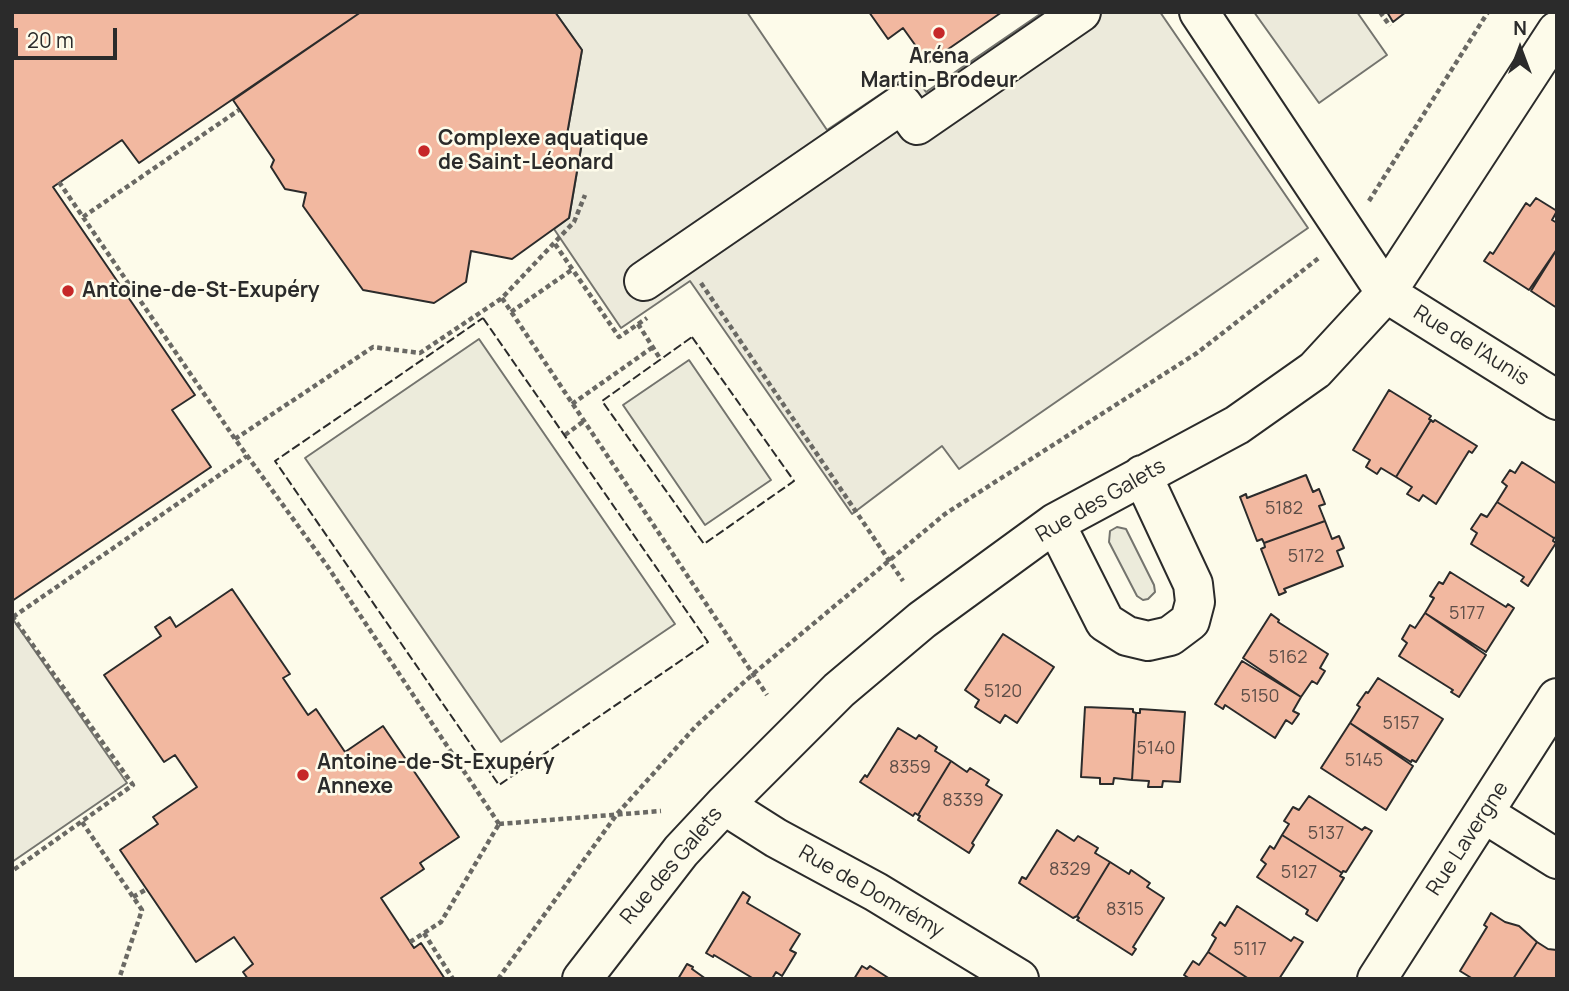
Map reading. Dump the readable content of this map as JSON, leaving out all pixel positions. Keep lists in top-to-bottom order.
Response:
{
  "streets": {
    "street": [
      "Rue de l'Aunis",
      "Rue des Galets",
      "Rue Lavergne",
      "Rue de Domrémy"
    ]
  },
  "crossings": [
    ["Rue de l'Aunis", "Rue des Galets"],
    ["Rue des Galets", "Rue de Domrémy"]
  ],
  "places": [
    "Aréna Martin-Brodeur",
    "Complexe aquatique de Saint-Léonard",
    "Antoine-de-St-Exupéry",
    "Antoine-de-St-Exupéry Annexe"
  ],
  "house_numbers": [
    "5182",
    "5172",
    "5177",
    "5162",
    "5120",
    "5150",
    "5157",
    "5140",
    "5145",
    "8359",
    "8339",
    "5137",
    "8329",
    "5127",
    "8315",
    "5117"
  ],
  "scale_bar": "20 m",
  "north": "top"
}
